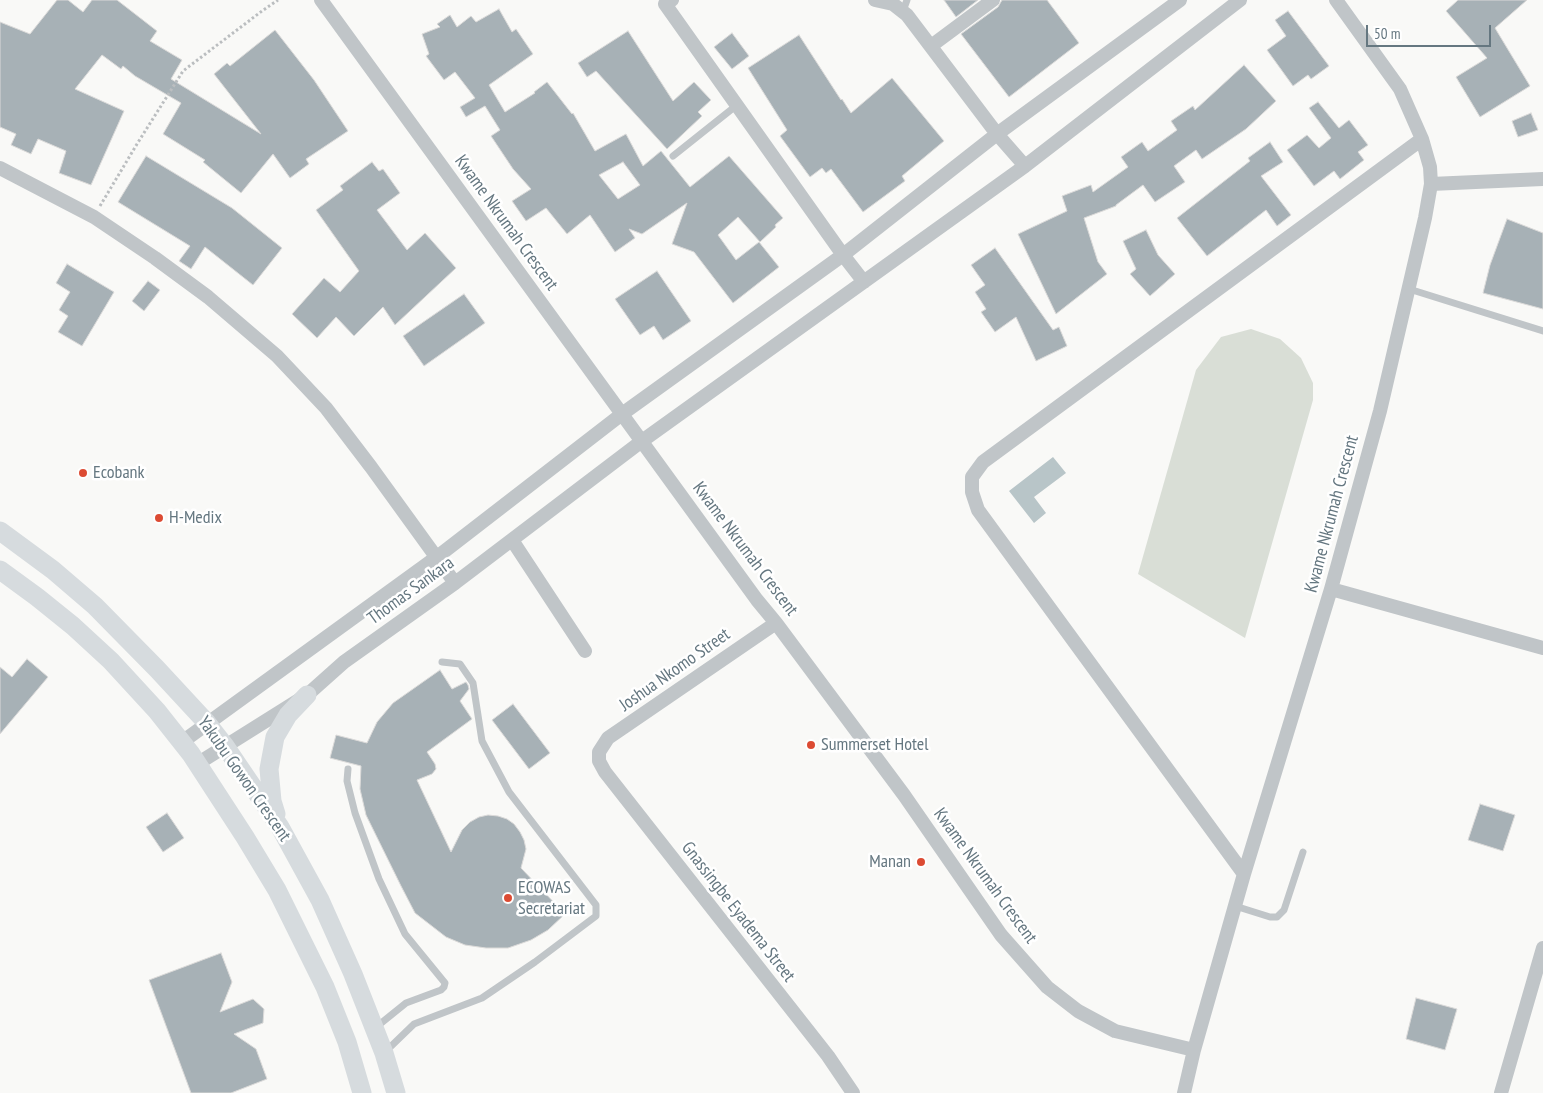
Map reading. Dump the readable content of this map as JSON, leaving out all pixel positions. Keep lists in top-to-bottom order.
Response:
{
  "streets": {
    "main road": ["Yakubu Gowon Crescent"],
    "street": [
      "Kwame Nkrumah Crescent",
      "Thomas Sankara",
      "Joshua Nkomo Street",
      "Gnassingbe Eyadema Street"
    ]
  },
  "crossings": [
    ["Kwame Nkrumah Crescent", "Thomas Sankara"],
    ["Kwame Nkrumah Crescent", "Joshua Nkomo Street"],
    ["Thomas Sankara", "Yakubu Gowon Crescent"],
    ["Joshua Nkomo Street", "Gnassingbe Eyadema Street"]
  ],
  "places": [
    "Ecobank",
    "H-Medix",
    "Summerset Hotel",
    "Manan",
    "ECOWAS Secretariat"
  ],
  "scale_bar": "50 m"
}
